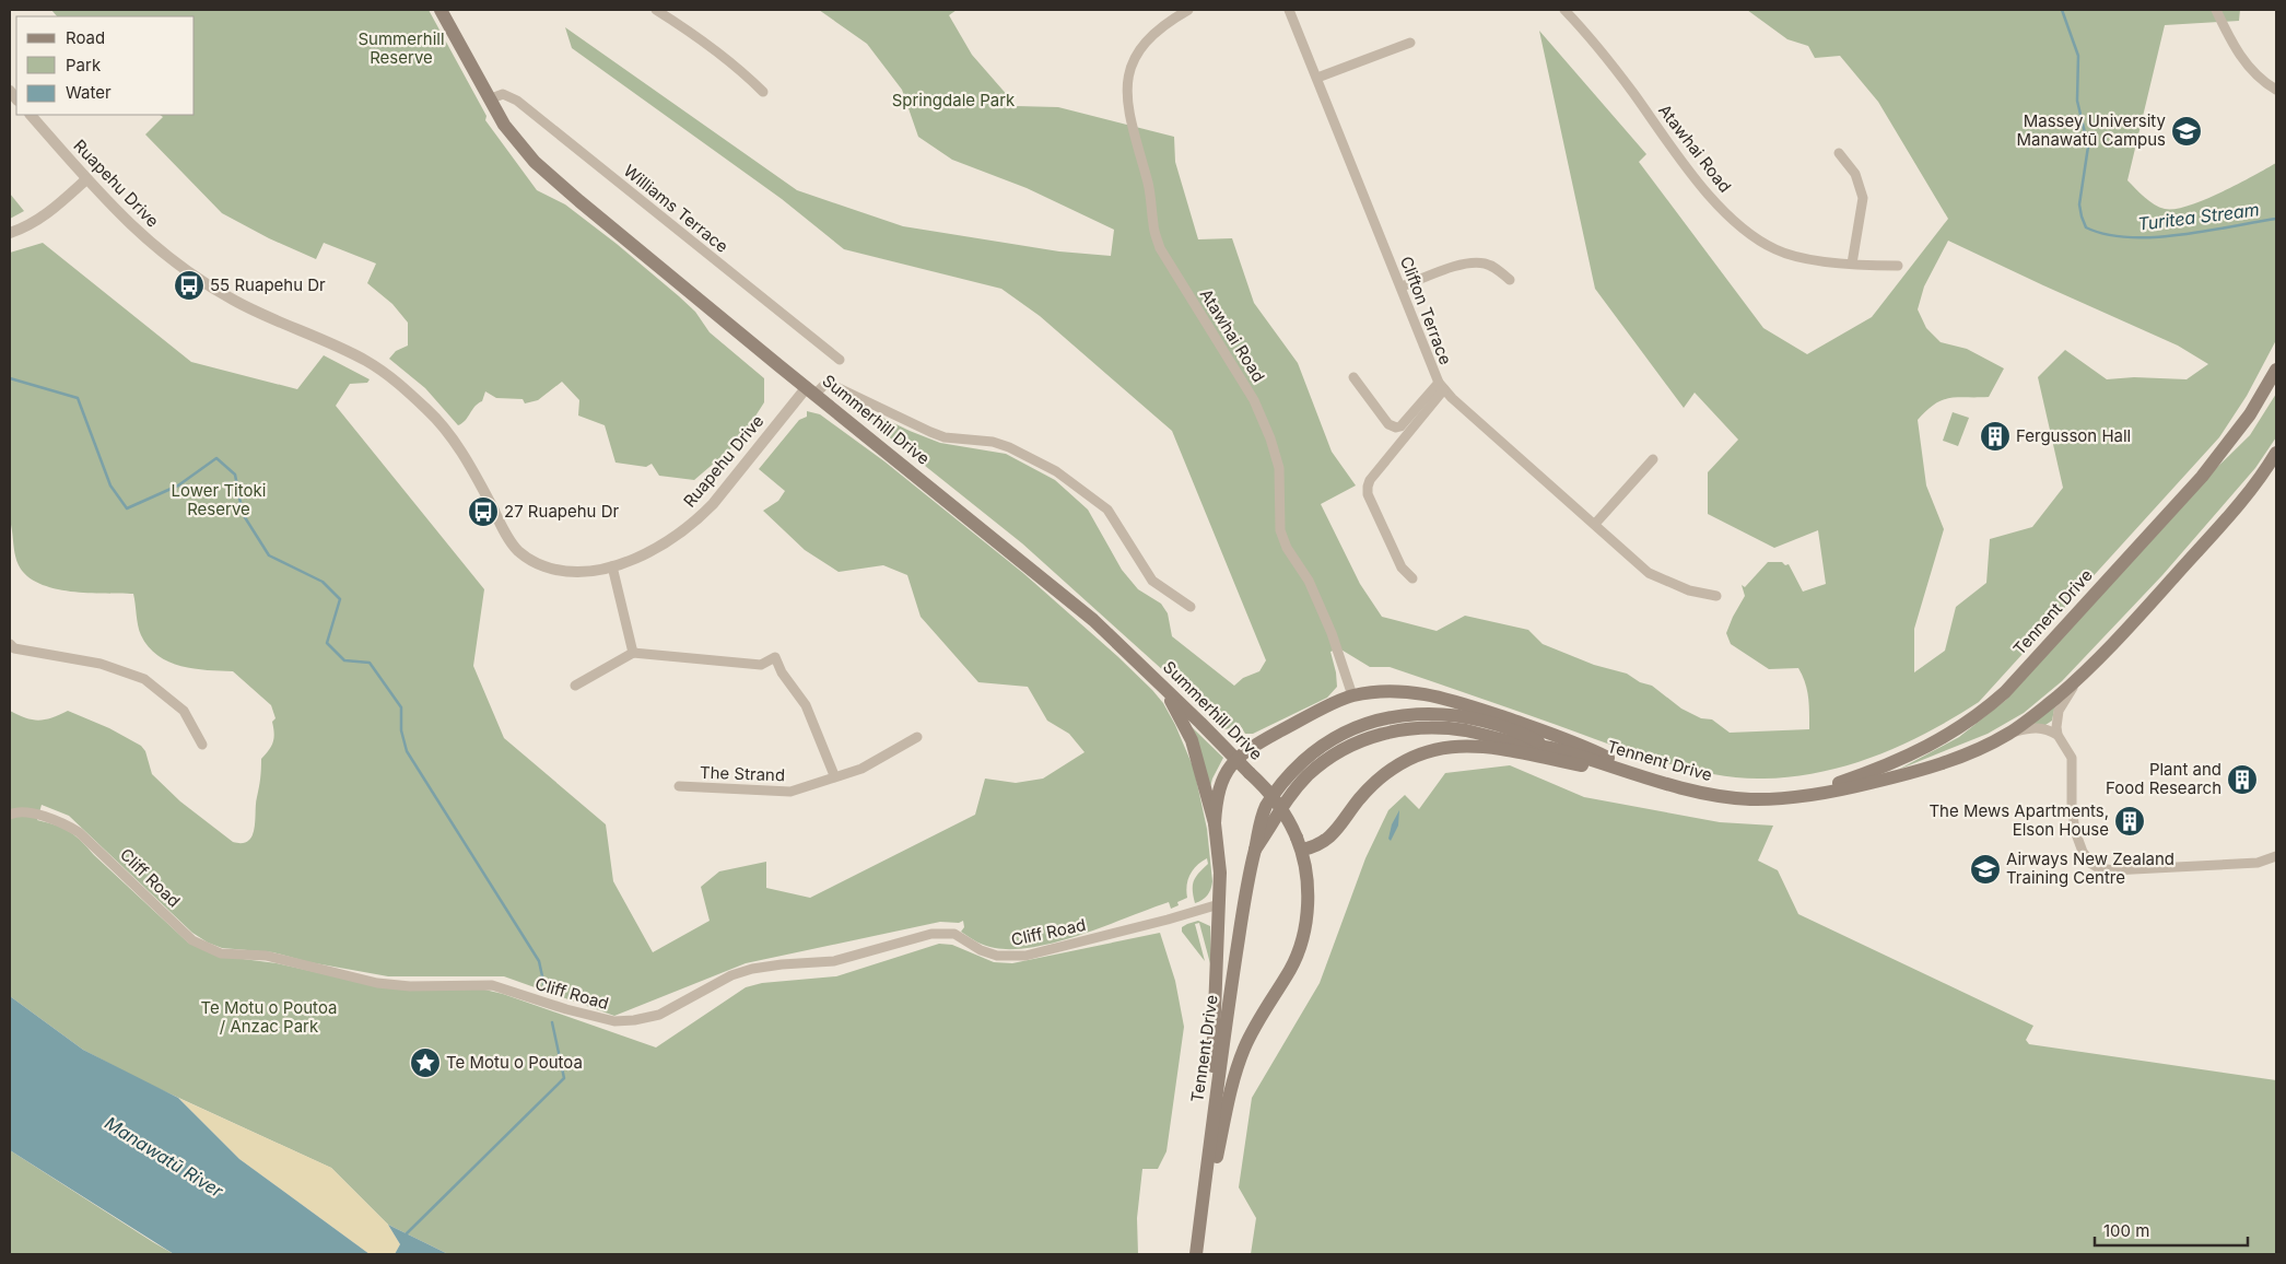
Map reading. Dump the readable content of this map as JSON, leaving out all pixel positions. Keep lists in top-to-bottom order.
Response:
{
  "streets": {
    "main road": ["Summerhill Drive", "Tennent Drive"],
    "street": [
      "Atawhai Road",
      "Ruapehu Drive",
      "Williams Terrace",
      "Clifton Terrace",
      "The Strand",
      "Cliff Road"
    ]
  },
  "crossings": [
    ["Ruapehu Drive", "Summerhill Drive"],
    ["Williams Terrace", "Summerhill Drive"],
    ["Summerhill Drive", "Tennent Drive"]
  ],
  "water": ["Turitea Stream", "Manawatū River"],
  "parks": [
    "Summerhill Reserve",
    "Springdale Park",
    "Lower Titoki Reserve",
    "Te Motu o Poutoa / Anzac Park"
  ],
  "places": {
    "school or university": ["Massey University Manawatū Campus", "Airways New Zealand Training Centre"],
    "bus stop": ["55 Ruapehu Dr", "27 Ruapehu Dr"],
    "building": ["Fergusson Hall", "Plant and Food Research", "The Mews Apartments, Elson House"],
    "place": ["Te Motu o Poutoa"]
  },
  "legend": ["Road", "Park", "Water"],
  "scale_bar": "100 m"
}
